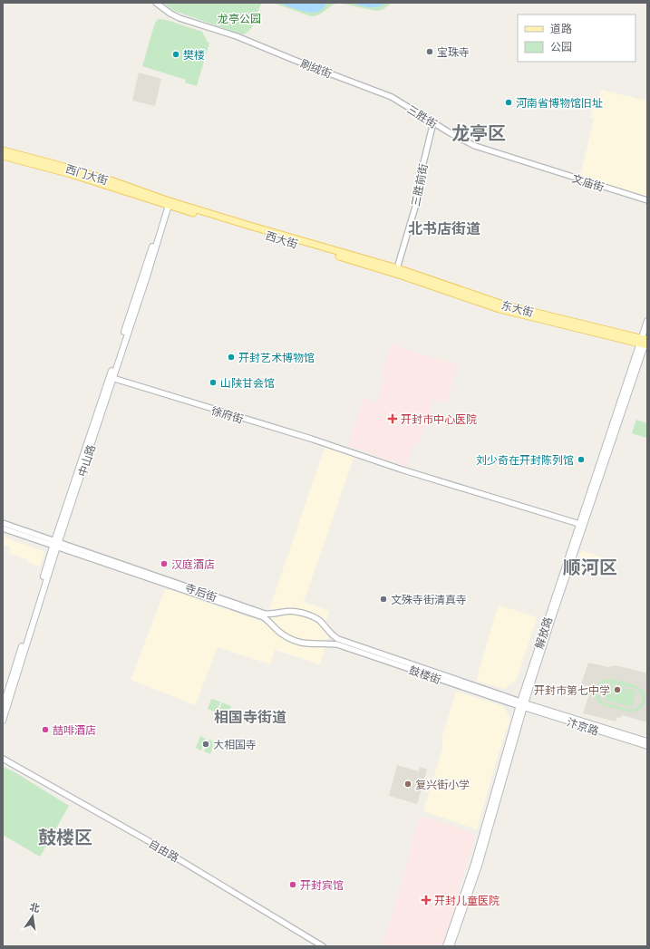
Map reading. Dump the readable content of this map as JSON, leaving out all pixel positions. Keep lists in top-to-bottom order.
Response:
{
  "streets": {
    "main road": [
      "西门大街",
      "西大街",
      "东大街",
      "中山路",
      "解放路",
      "汴京路"
    ],
    "street": [
      "刷绒街",
      "三胜街",
      "文庙街",
      "三胜前街",
      "徐府街",
      "寺后街",
      "鼓楼街",
      "自由路"
    ]
  },
  "crossings": [
    ["刷绒街", "三胜街"],
    ["三胜街", "文庙街"],
    ["三胜街", "三胜前街"],
    ["西门大街", "西大街"],
    ["西门大街", "中山路"],
    ["三胜前街", "西大街"],
    ["三胜前街", "东大街"],
    ["西大街", "东大街"],
    ["西大街", "中山路"],
    ["东大街", "解放路"],
    ["徐府街", "中山路"],
    ["徐府街", "解放路"],
    ["中山路", "寺后街"],
    ["寺后街", "鼓楼街"],
    ["解放路", "鼓楼街"],
    ["解放路", "汴京路"],
    ["鼓楼街", "汴京路"]
  ],
  "districts": [
    "龙亭区",
    "北书店街道",
    "顺河区",
    "相国寺街道",
    "鼓楼区"
  ],
  "parks": ["龙亭公园"],
  "places": {
    "other": [
      "宝珠寺",
      "樊楼",
      "河南省博物馆旧址",
      "开封艺术博物馆",
      "山陕甘会馆",
      "刘少奇在开封陈列馆",
      "汉庭酒店",
      "文殊寺街清真寺",
      "开封市第七中学",
      "喆啡酒店",
      "大相国寺",
      "复兴街小学",
      "开封宾馆"
    ],
    "health": ["开封市中心医院", "开封儿童医院"]
  },
  "legend": ["道路", "公园"],
  "north": "top"
}
